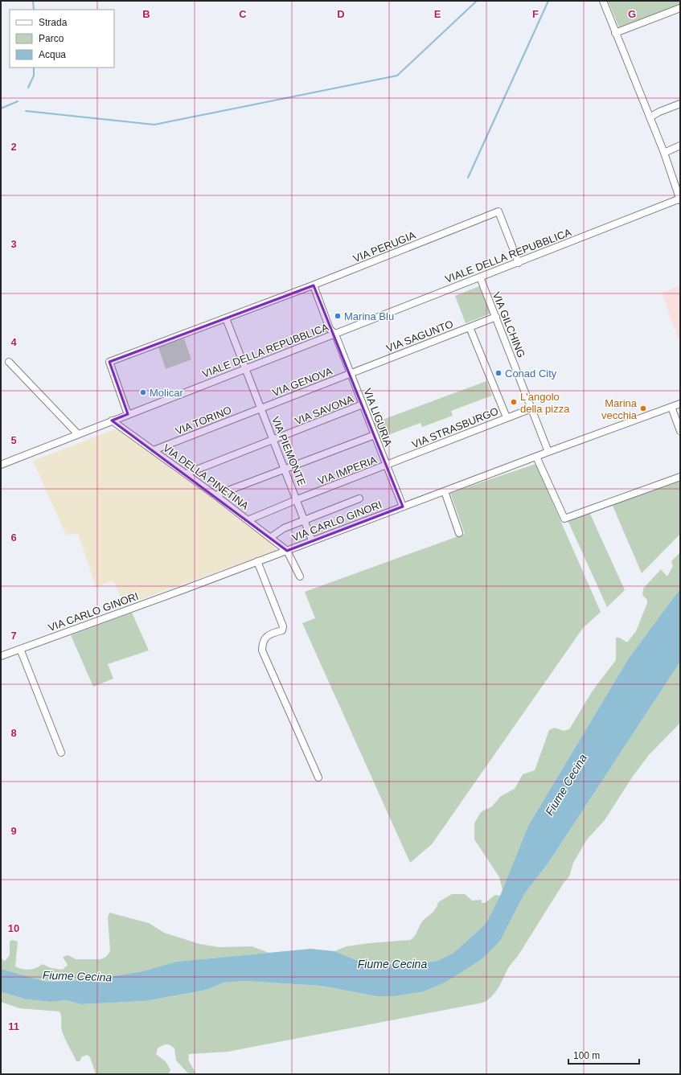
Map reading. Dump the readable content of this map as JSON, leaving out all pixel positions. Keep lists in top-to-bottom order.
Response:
{
  "streets": {
    "street": [
      "VIA PERUGIA",
      "VIALE DELLA REPUBBLICA",
      "VIA GILCHING",
      "VIA SAGUNTO",
      "VIA GENOVA",
      "VIA SAVONA",
      "VIA LIGURIA",
      "VIA TORINO",
      "VIA STRASBURGO",
      "VIA PIEMONTE",
      "VIA IMPERIA",
      "VIA DELLA PINETINA",
      "VIA CARLO GINORI"
    ]
  },
  "crossings": [
    ["VIA PERUGIA", "VIALE DELLA REPUBBLICA"],
    ["VIA PERUGIA", "VIA LIGURIA"],
    ["VIA PERUGIA", "VIA PIEMONTE"],
    ["VIALE DELLA REPUBBLICA", "VIA GILCHING"],
    ["VIALE DELLA REPUBBLICA", "VIA LIGURIA"],
    ["VIALE DELLA REPUBBLICA", "VIA PIEMONTE"],
    ["VIALE DELLA REPUBBLICA", "VIA DELLA PINETINA"],
    ["VIA GILCHING", "VIA SAGUNTO"],
    ["VIA GILCHING", "VIA STRASBURGO"],
    ["VIA GILCHING", "VIA CARLO GINORI"],
    ["VIA SAGUNTO", "VIA GENOVA"],
    ["VIA SAGUNTO", "VIA LIGURIA"],
    ["VIA GENOVA", "VIA LIGURIA"],
    ["VIA GENOVA", "VIA TORINO"],
    ["VIA GENOVA", "VIA PIEMONTE"],
    ["VIA SAVONA", "VIA LIGURIA"],
    ["VIA SAVONA", "VIA PIEMONTE"],
    ["VIA SAVONA", "VIA DELLA PINETINA"],
    ["VIA LIGURIA", "VIA STRASBURGO"],
    ["VIA LIGURIA", "VIA IMPERIA"],
    ["VIA LIGURIA", "VIA CARLO GINORI"],
    ["VIA TORINO", "VIA PIEMONTE"],
    ["VIA TORINO", "VIA DELLA PINETINA"],
    ["VIA STRASBURGO", "VIA IMPERIA"],
    ["VIA PIEMONTE", "VIA IMPERIA"],
    ["VIA PIEMONTE", "VIA CARLO GINORI"],
    ["VIA IMPERIA", "VIA DELLA PINETINA"],
    ["VIA DELLA PINETINA", "VIA CARLO GINORI"]
  ],
  "water": ["Fiume Cecina"],
  "places": [
    "Marina Blu",
    "Conad City",
    "Molicar",
    "L'angolo della pizza",
    "Marina vecchia"
  ],
  "legend": ["Strada", "Parco", "Acqua"],
  "scale_bar": "100 m",
  "grid": {
    "columns": [
      "B",
      "C",
      "D",
      "E",
      "F",
      "G"
    ],
    "rows": [
      "2",
      "3",
      "4",
      "5",
      "6",
      "7",
      "8",
      "9",
      "10",
      "11"
    ]
  }
}
